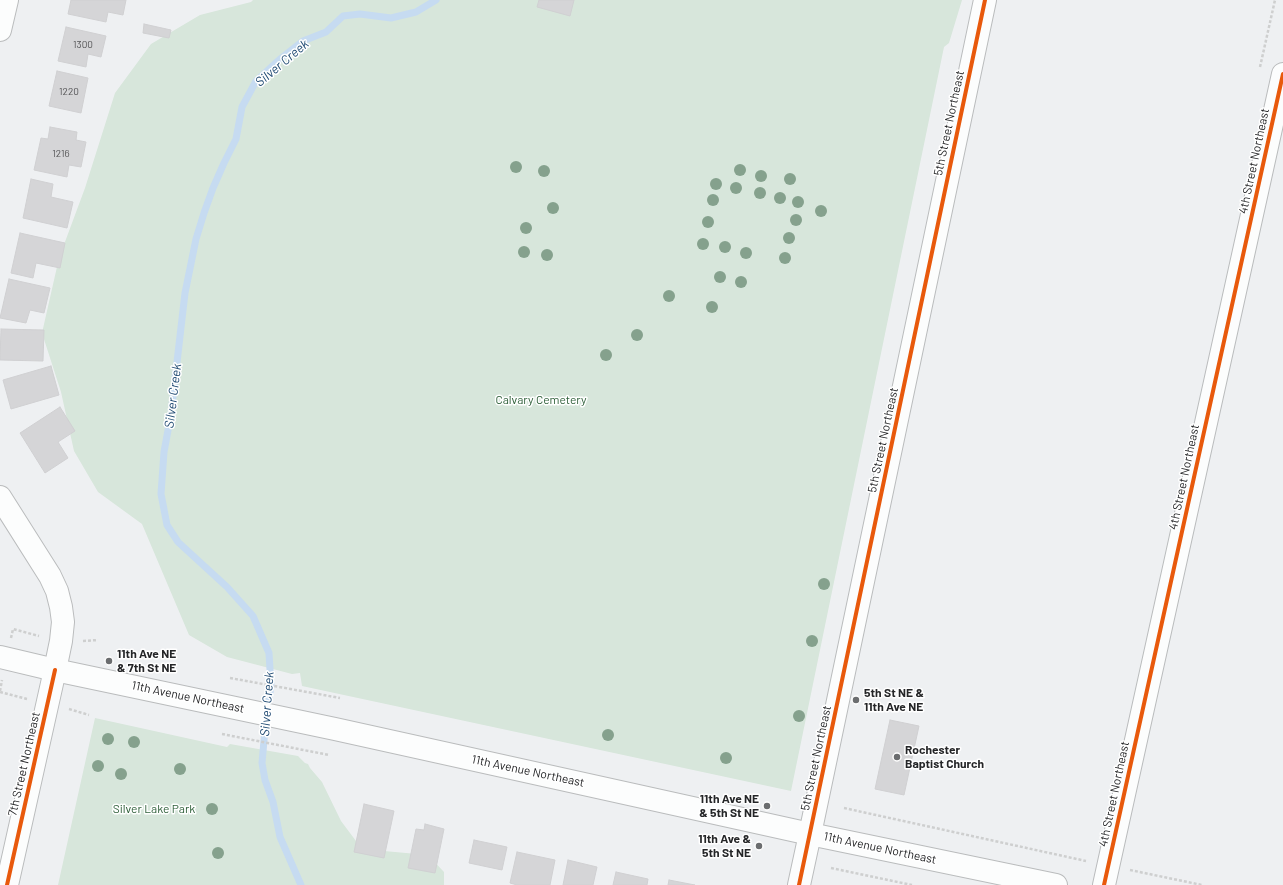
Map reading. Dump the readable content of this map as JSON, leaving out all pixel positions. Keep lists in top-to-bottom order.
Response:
{
  "streets": {
    "street": [
      "5th Street Northeast",
      "4th Street Northeast",
      "11th Avenue Northeast",
      "7th Street Northeast"
    ]
  },
  "crossings": [
    ["5th Street Northeast", "11th Avenue Northeast"],
    ["11th Avenue Northeast", "7th Street Northeast"]
  ],
  "water": ["Silver Creek"],
  "parks": ["Calvary Cemetery", "Silver Lake Park"],
  "places": [
    "11th Ave NE & 7th St NE",
    "5th St NE & 11th Ave NE",
    "Rochester Baptist Church",
    "11th Ave NE & 5th St NE",
    "11th Ave & 5th St NE"
  ],
  "house_numbers": ["1300", "1220", "1216"]
}
